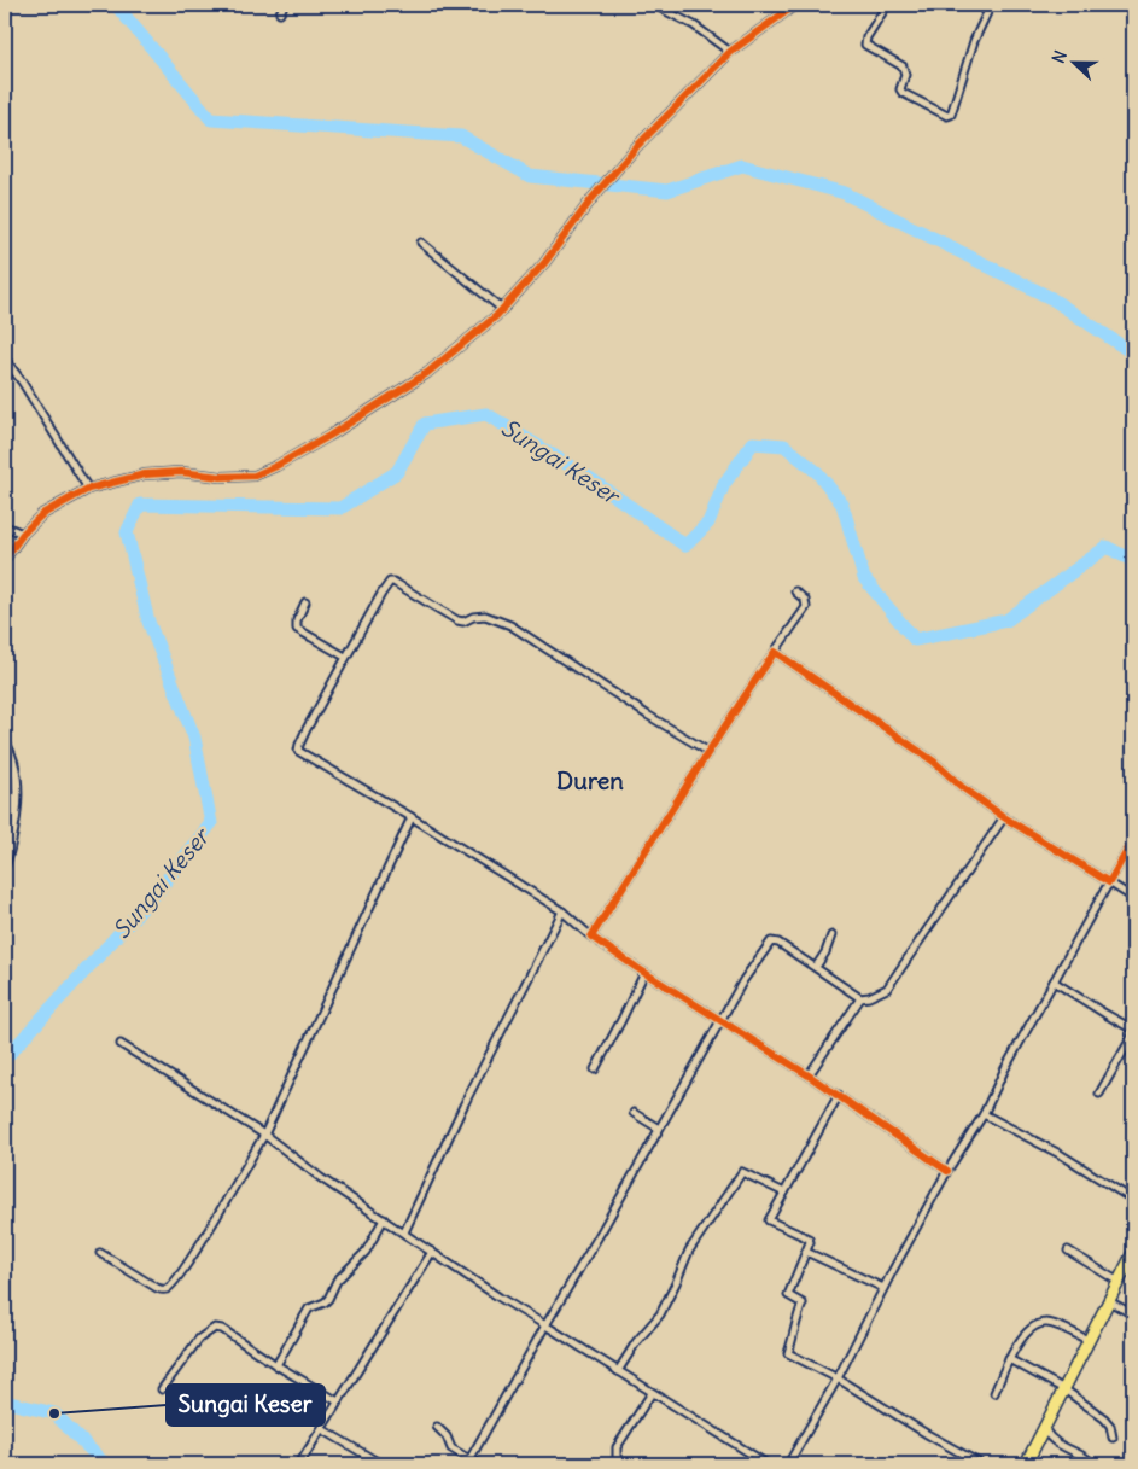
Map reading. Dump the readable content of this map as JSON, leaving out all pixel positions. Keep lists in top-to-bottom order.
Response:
{
  "districts": ["Duren"],
  "water": ["Sungai Keser"],
  "places": ["Sungai Keser"],
  "north": "left"
}
